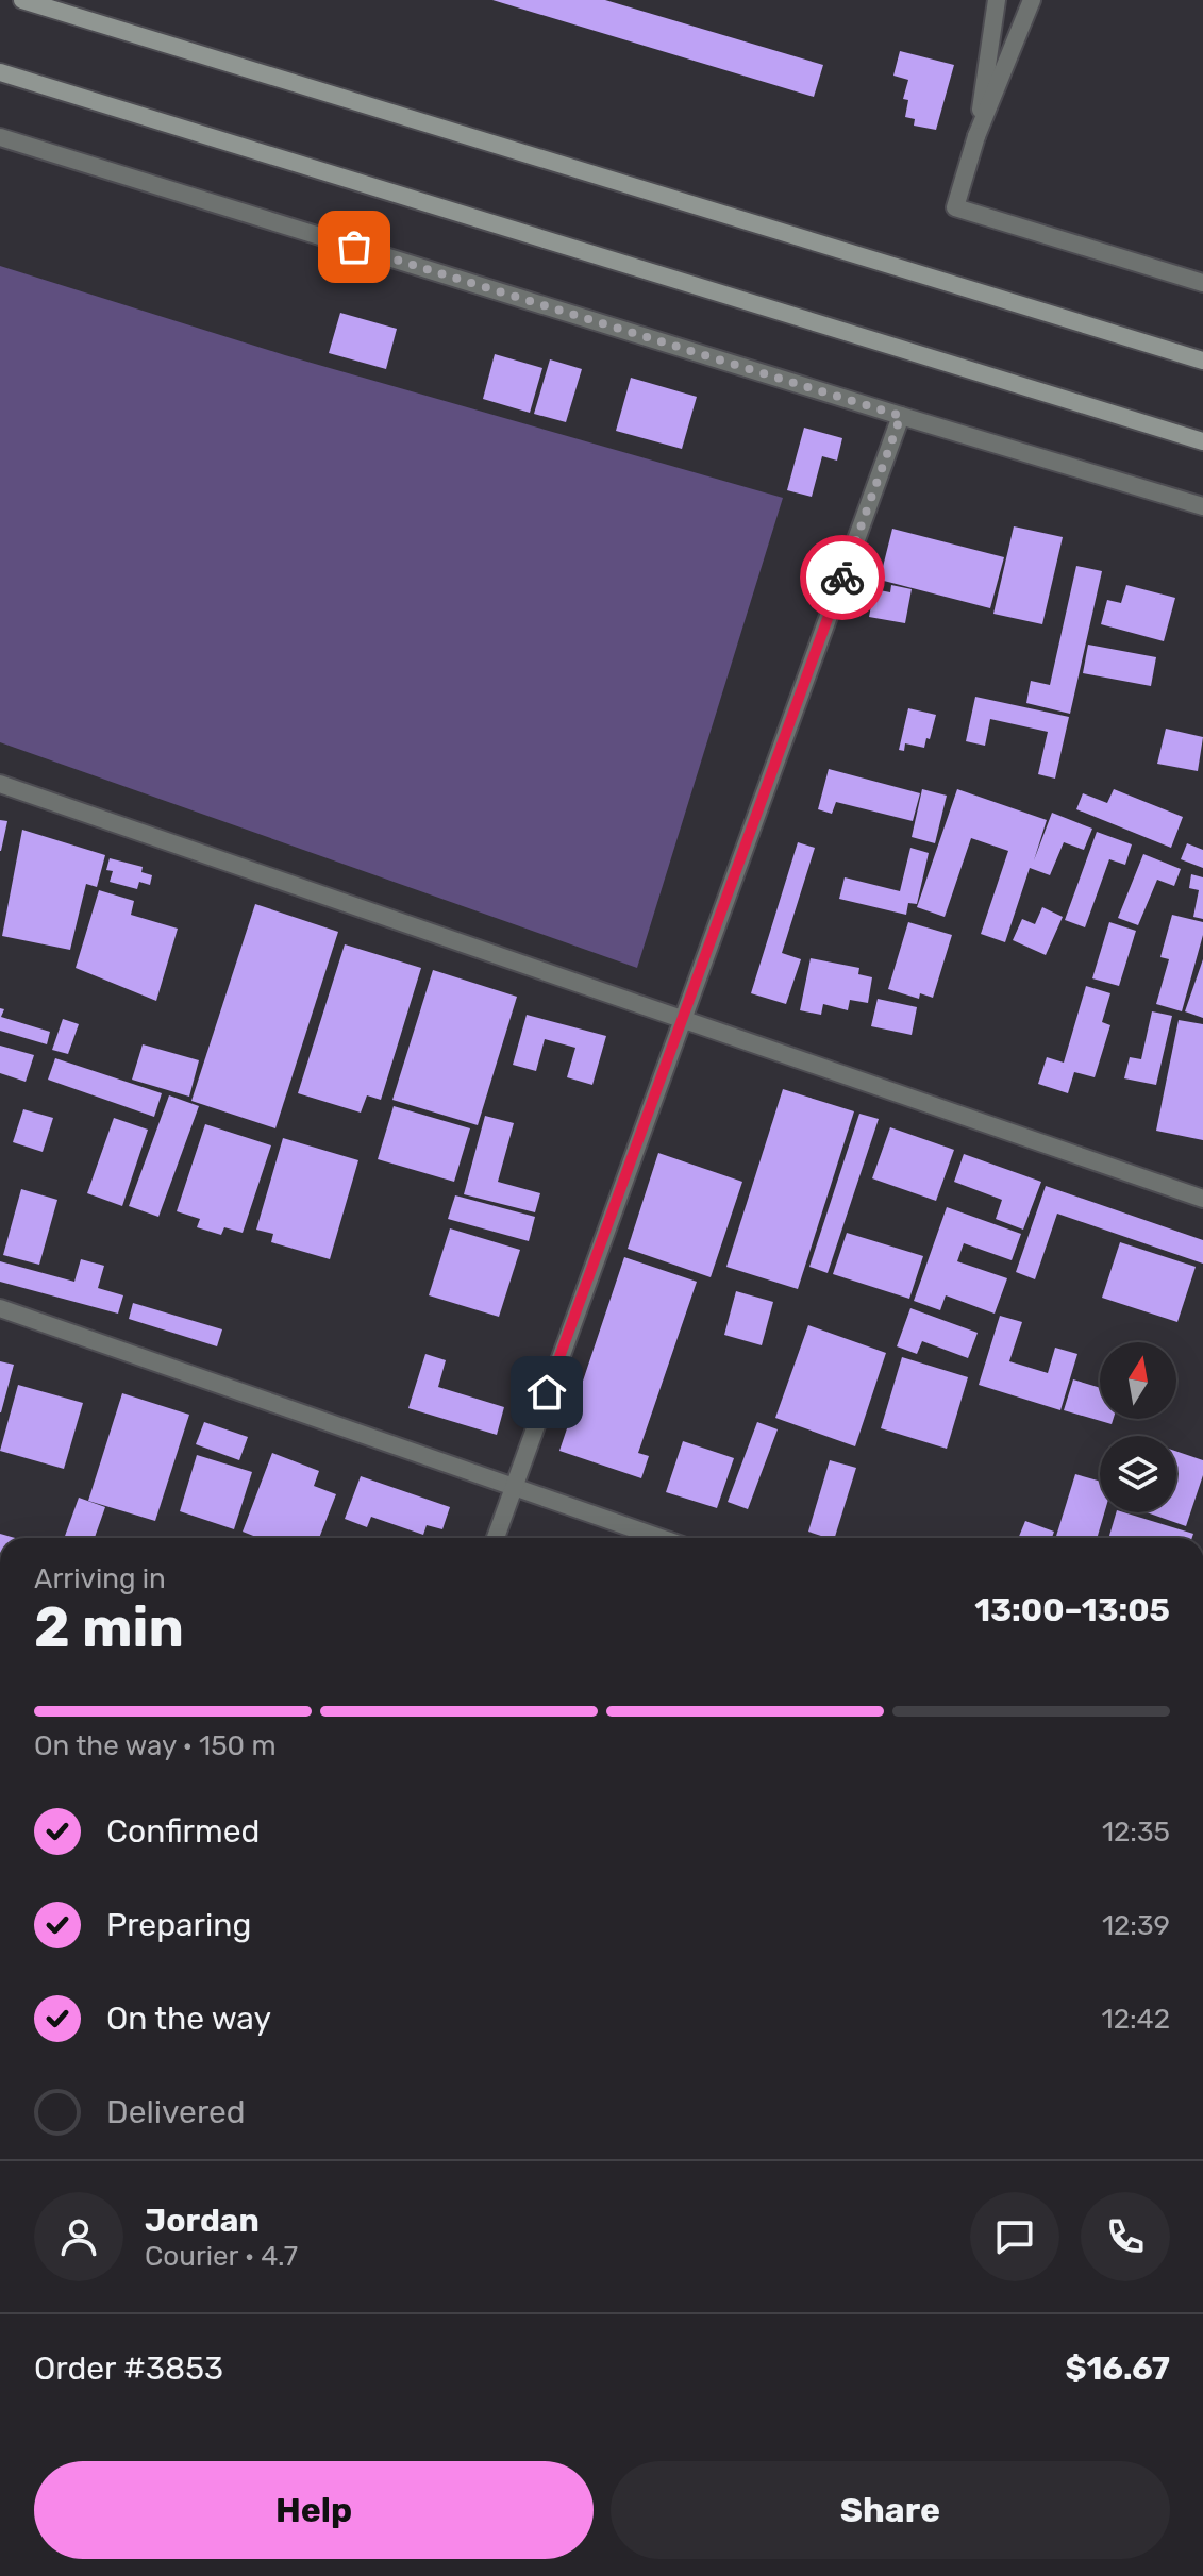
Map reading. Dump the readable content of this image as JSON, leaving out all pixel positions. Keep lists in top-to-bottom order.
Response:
{
  "north": "top",
  "page": {
    "heading": ["2 min", "Arriving in", "13:00–13:05"],
    "panel": [
      "Jordan",
      "Courier · 4.7",
      "Order #3853",
      "$16.67"
    ],
    "bar": "On the way · 150 m",
    "list": [
      ["Confirmed", "12:35"],
      ["Preparing", "12:39"],
      ["On the way", "12:42"],
      "Delivered"
    ],
    "buttons": ["Help", "Share"]
  }
}
